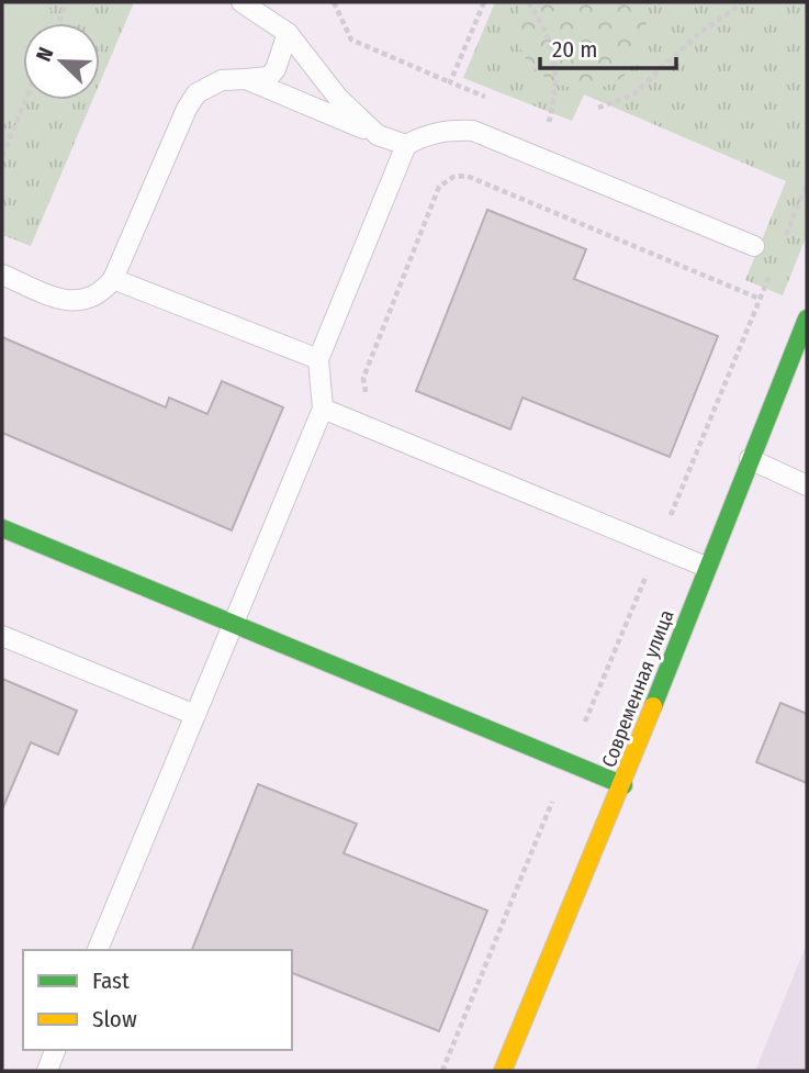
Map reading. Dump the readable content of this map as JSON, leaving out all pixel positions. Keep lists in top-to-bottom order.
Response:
{
  "streets": {
    "street": ["Современная улица"]
  },
  "legend": ["Fast", "Slow"],
  "scale_bar": "20 m",
  "north": "top left"
}
